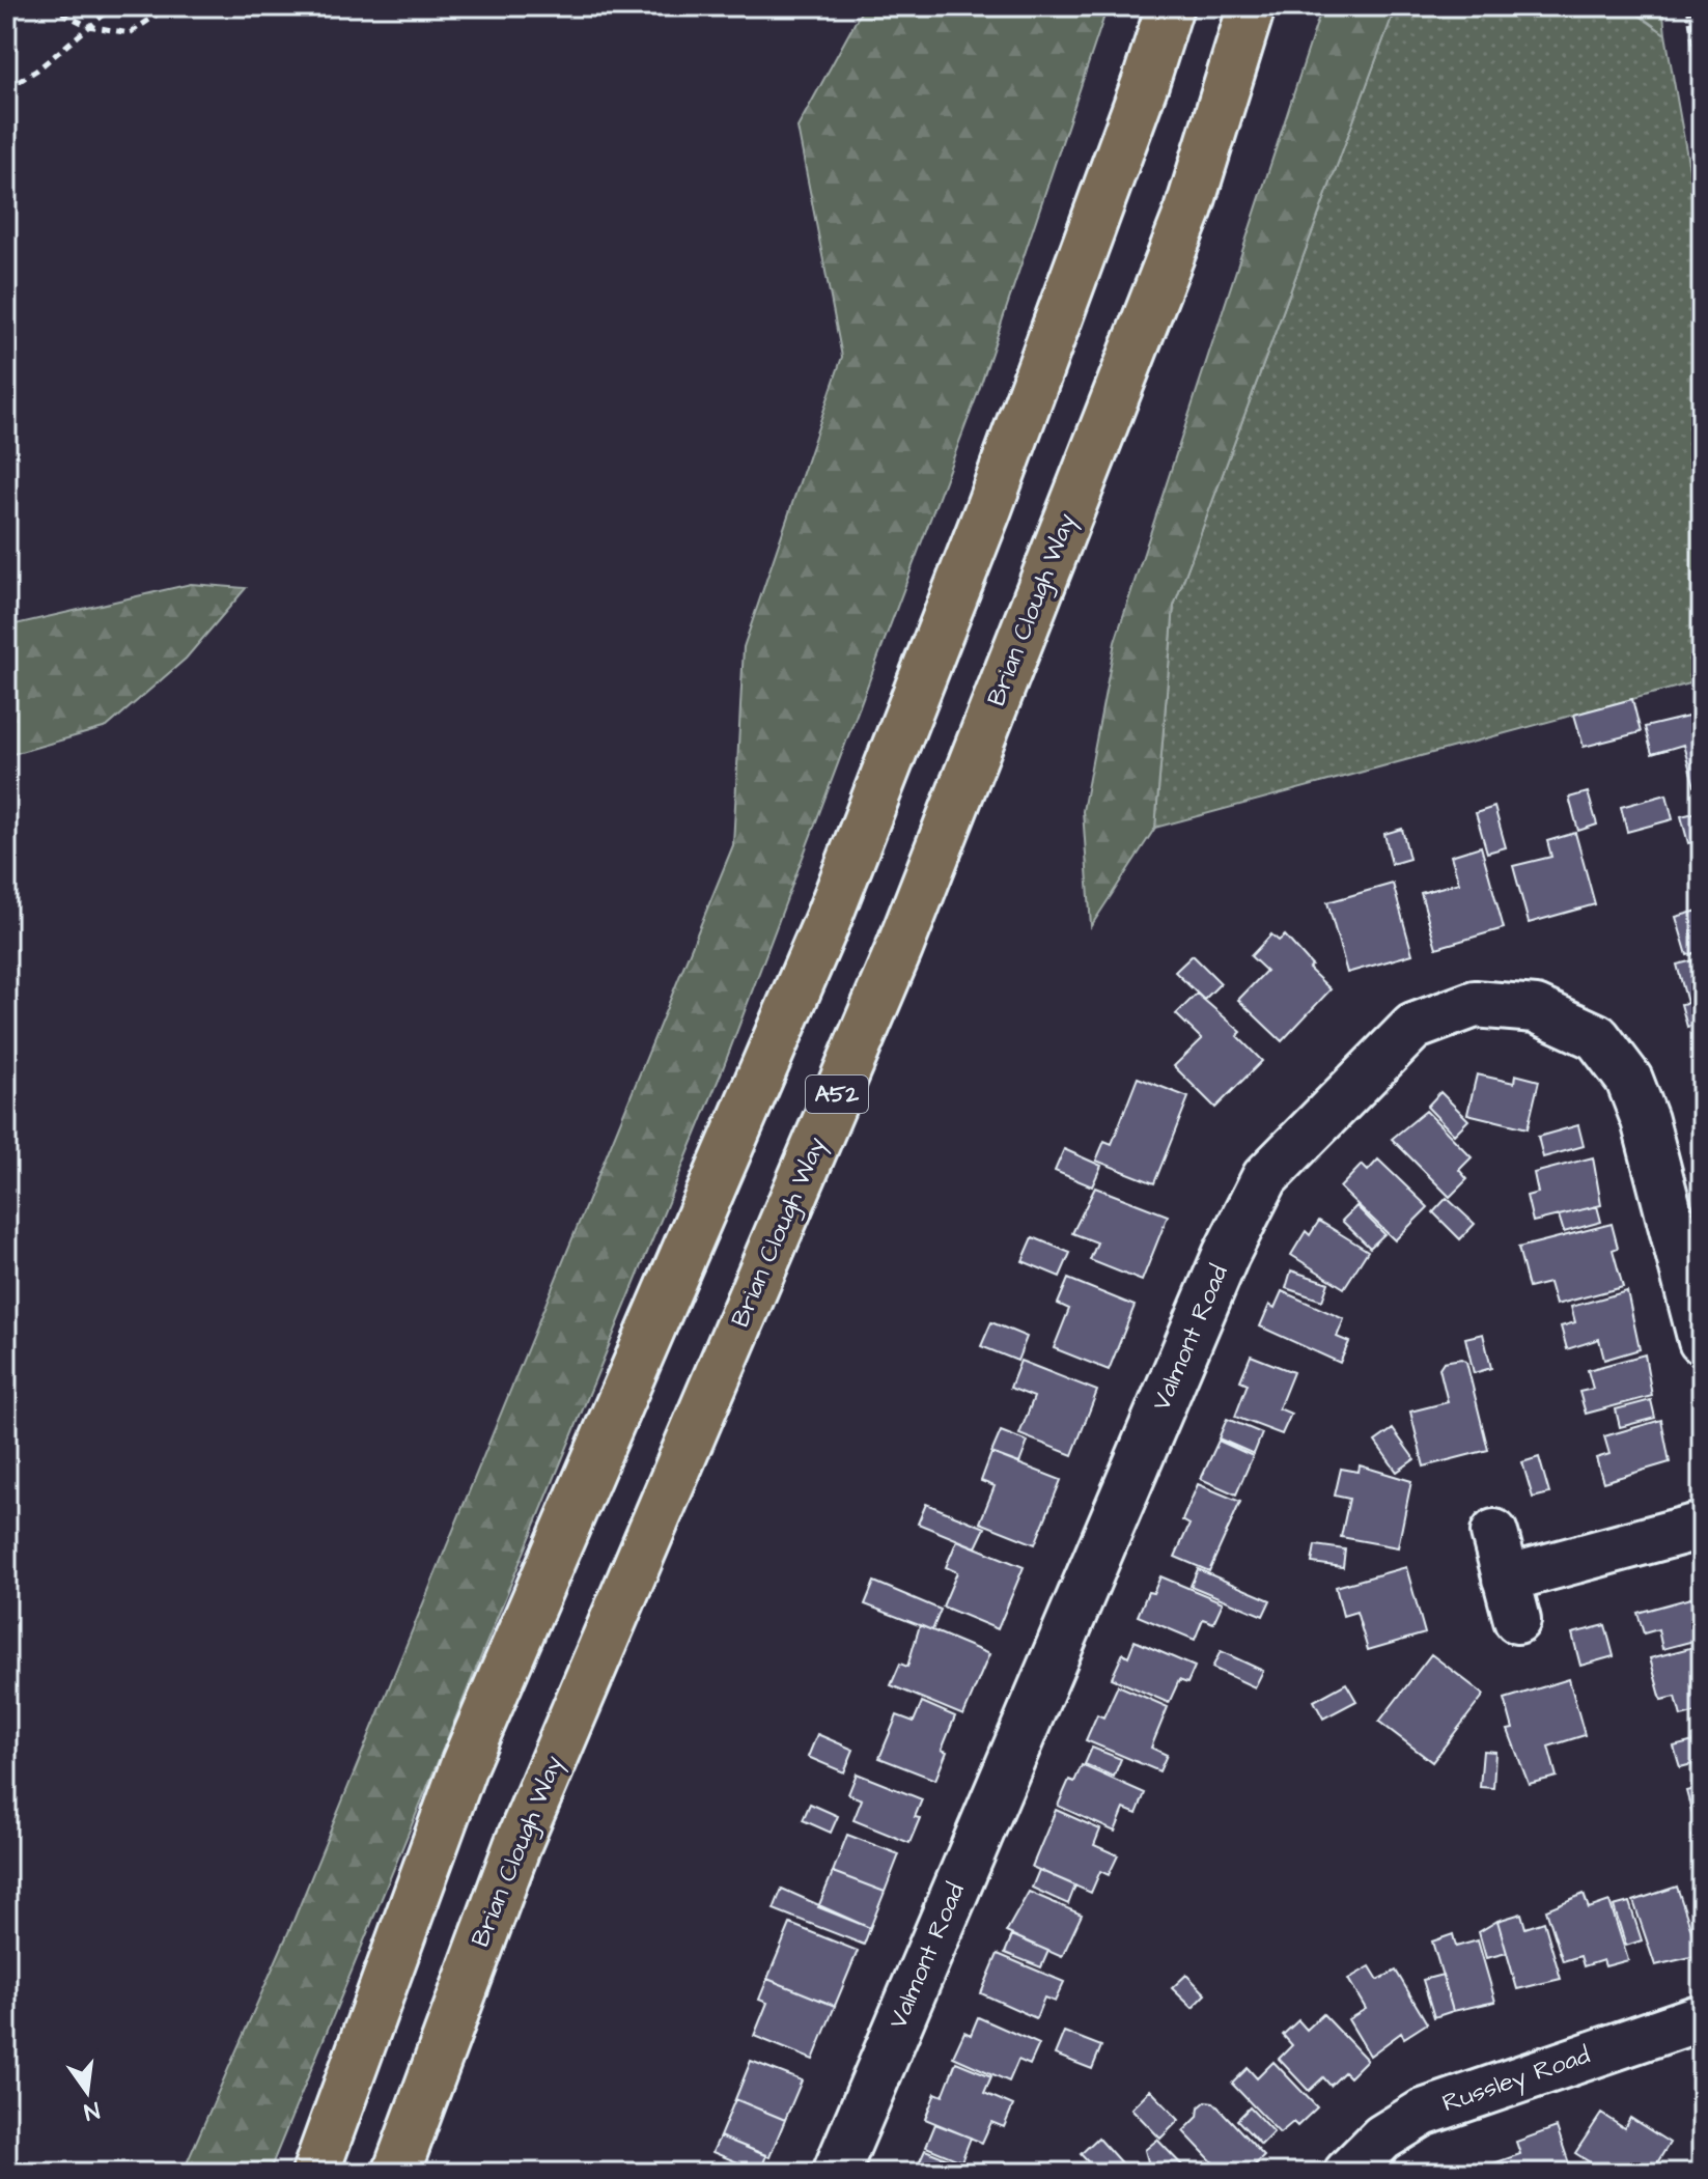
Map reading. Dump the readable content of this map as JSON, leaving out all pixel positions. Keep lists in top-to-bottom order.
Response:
{
  "streets": {
    "highway": ["Brian Clough Way", "A52"],
    "street": ["Valmont Road", "Russley Road"]
  },
  "north": "bottom"
}
